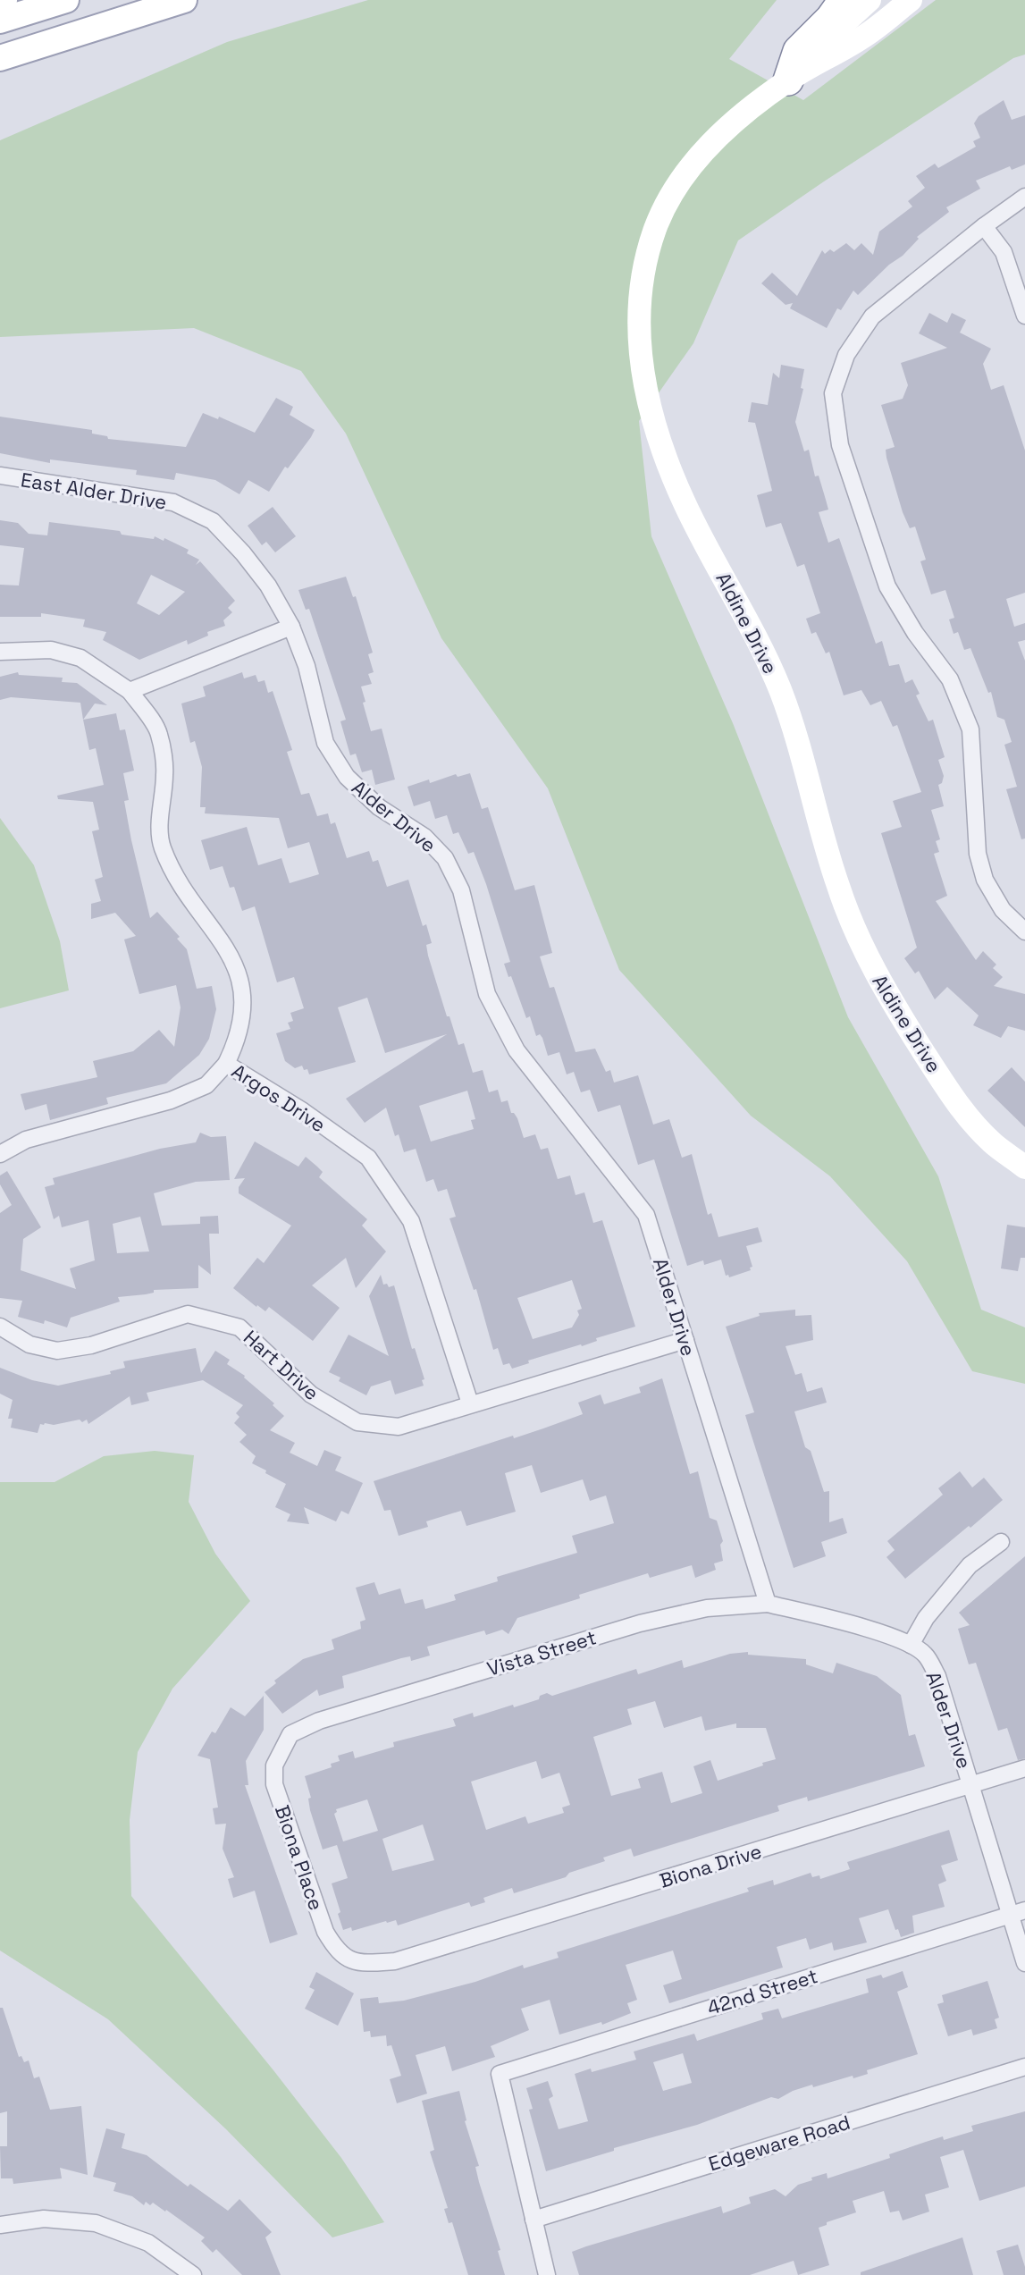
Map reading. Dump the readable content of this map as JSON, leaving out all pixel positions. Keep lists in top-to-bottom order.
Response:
{
  "streets": {
    "main road": ["Aldine Drive"],
    "street": [
      "East Alder Drive",
      "Alder Drive",
      "Argos Drive",
      "Hart Drive",
      "Vista Street",
      "Biona Place",
      "Biona Drive",
      "42nd Street",
      "Edgeware Road"
    ]
  },
  "crossings": [
    ["East Alder Drive", "Alder Drive"],
    ["Alder Drive", "Hart Drive"],
    ["Alder Drive", "Vista Street"],
    ["Alder Drive", "Biona Drive"],
    ["Alder Drive", "42nd Street"],
    ["Argos Drive", "Hart Drive"],
    ["Vista Street", "Biona Place"],
    ["Biona Place", "Biona Drive"],
    ["42nd Street", "Edgeware Road"]
  ]
}
